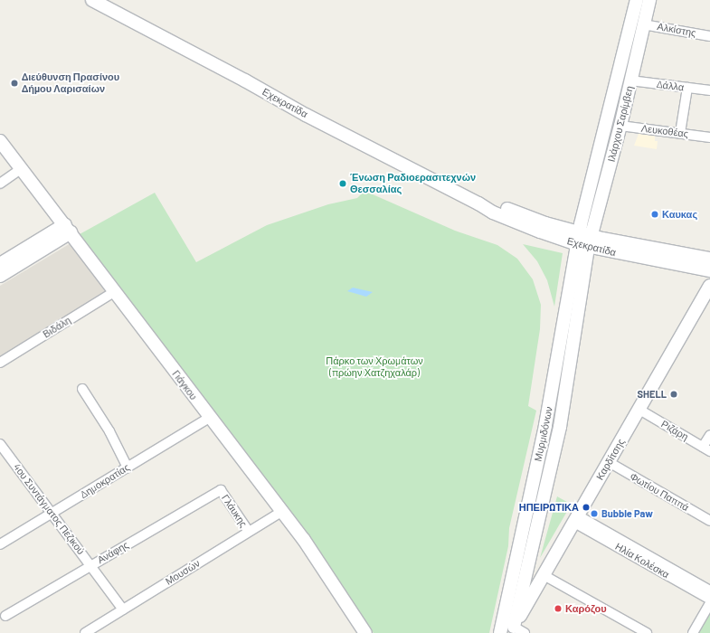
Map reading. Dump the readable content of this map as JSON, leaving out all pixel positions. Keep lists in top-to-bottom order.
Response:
{
  "streets": {
    "main road": [
      "Εχεκρατίδα",
      "Ιλάρχου Σαρίμβεη",
      "Γιάγκου",
      "Μυρμιδόνων",
      "Καρδίτσης"
    ],
    "street": [
      "Αλκίστης",
      "Δάλλα",
      "Λευκοθέας",
      "Βιδάλη",
      "Ριζάρη",
      "Δημοκρατίας",
      "Φωτίου Παππά",
      "4ου Συντάγματος Πεζικού",
      "Γλάυκης",
      "Ανάφης",
      "Ηλία Κολέσκα",
      "Μουσών"
    ]
  },
  "crossings": [
    ["Αλκίστης", "Ιλάρχου Σαρίμβεη"],
    ["Δάλλα", "Ιλάρχου Σαρίμβεη"],
    ["Εχεκρατίδα", "Ιλάρχου Σαρίμβεη"],
    ["Εχεκρατίδα", "Μυρμιδόνων"],
    ["Ιλάρχου Σαρίμβεη", "Λευκοθέας"],
    ["Ιλάρχου Σαρίμβεη", "Μυρμιδόνων"],
    ["Βιδάλη", "Γιάγκου"],
    ["Γιάγκου", "Δημοκρατίας"],
    ["Γιάγκου", "Μουσών"],
    ["Ριζάρη", "Καρδίτσης"],
    ["Μυρμιδόνων", "Καρδίτσης"],
    ["Καρδίτσης", "Φωτίου Παππά"],
    ["Καρδίτσης", "Ηλία Κολέσκα"],
    ["Δημοκρατίας", "4ου Συντάγματος Πεζικού"],
    ["4ου Συντάγματος Πεζικού", "Ανάφης"],
    ["4ου Συντάγματος Πεζικού", "Μουσών"],
    ["Γλάυκης", "Ανάφης"],
    ["Γλάυκης", "Μουσών"]
  ],
  "parks": ["Πάρκο των Χρωμάτων (πρώην Χατζηχαλάρ)"],
  "places": [
    "Διεύθυνση Πρασίνου Δήμου Λαρισαίων",
    "Ένωση Ραδιοερασιτεχνών Θεσσαλίας",
    "Καυκας",
    "SHELL",
    "ΗΠΕΙΡΩΤΙΚΑ",
    "Bubble Paw",
    "Καρόζου"
  ]
}
